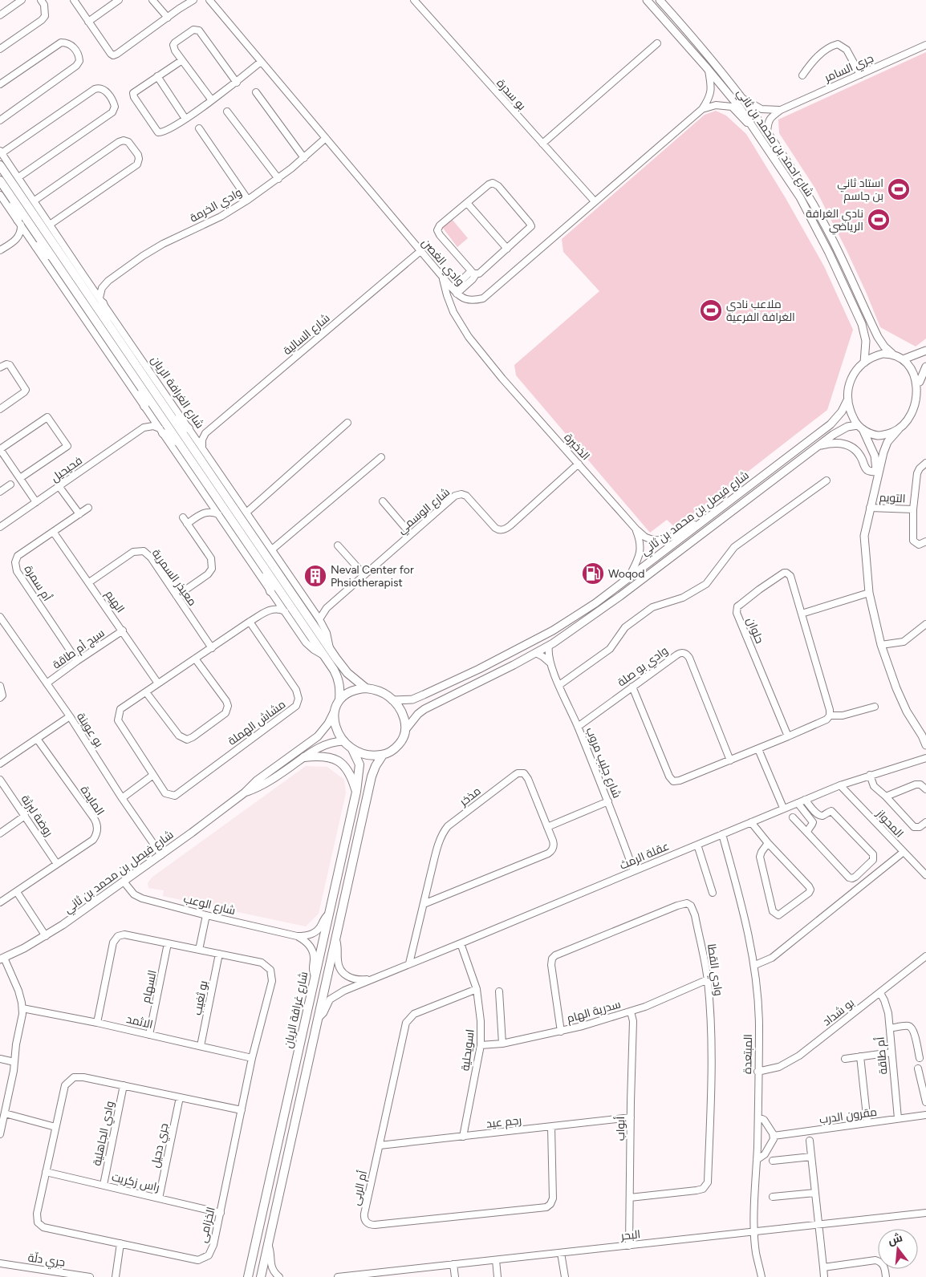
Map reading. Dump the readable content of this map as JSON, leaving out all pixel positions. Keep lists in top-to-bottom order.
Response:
{
  "streets": {
    "main road": ["شارع الغرافة الريان", "شارع غرافة الريان"],
    "street": [
      "جري السامر",
      "بو سدرة",
      "شارع احمد بن محمد بن ثاني",
      "وادي الخرمة",
      "وادي الغصن",
      "شارع السالية",
      "الذخيرة",
      "فحيحيل",
      "التويم",
      "شارع الوسمي",
      "شارع فيصل بن محمد بن ثاني",
      "معيذر السمرية",
      "أم سمرة",
      "الهيم",
      "حلوان",
      "سيج أم طاقة",
      "وادي بو صلة",
      "مشاش الهملة",
      "بو عوينة",
      "شارع جليب مروب",
      "مذخر",
      "المايدة",
      "روضة لبرثة",
      "المحواز",
      "عقلة الرمث",
      "شارع الوعب",
      "وادي القطا",
      "السهام",
      "بو ثغيب",
      "سدرية الهام",
      "بو شداد",
      "الاثمد",
      "اسويحلية",
      "المبتعدة",
      "أم طاقة",
      "مقرون الدرب",
      "رجم عيد",
      "أبواب",
      "وادي الجاهلية",
      "جري دحيل",
      "راس زكريت",
      "أم الربى",
      "الخزامى",
      "البحر",
      "جري دلّة"
    ]
  },
  "crossings": [
    ["جري السامر", "شارع احمد بن محمد بن ثاني"],
    ["بو سدرة", "وادي الغصن"],
    ["شارع احمد بن محمد بن ثاني", "وادي الغصن"],
    ["شارع احمد بن محمد بن ثاني", "شارع فيصل بن محمد بن ثاني"],
    ["وادي الخرمة", "وادي الغصن"],
    ["وادي الخرمة", "شارع الغرافة الريان"],
    ["وادي الغصن", "شارع السالية"],
    ["وادي الغصن", "الذخيرة"],
    ["شارع الغرافة الريان", "شارع الوسمي"],
    ["شارع الغرافة الريان", "شارع فيصل بن محمد بن ثاني"],
    ["شارع الغرافة الريان", "شارع غرافة الريان"],
    ["الذخيرة", "شارع الوسمي"],
    ["الذخيرة", "شارع فيصل بن محمد بن ثاني"],
    ["شارع فيصل بن محمد بن ثاني", "بو عوينة"],
    ["شارع فيصل بن محمد بن ثاني", "شارع جليب مروب"],
    ["شارع فيصل بن محمد بن ثاني", "شارع الوعب"],
    ["شارع فيصل بن محمد بن ثاني", "شارع غرافة الريان"],
    ["معيذر السمرية", "الهيم"],
    ["معيذر السمرية", "مشاش الهملة"],
    ["أم سمرة", "الهيم"],
    ["أم سمرة", "سيج أم طاقة"],
    ["الهيم", "سيج أم طاقة"],
    ["الهيم", "مشاش الهملة"],
    ["سيج أم طاقة", "بو عوينة"],
    ["وادي بو صلة", "شارع جليب مروب"],
    ["شارع جليب مروب", "عقلة الرمث"],
    ["مذخر", "عقلة الرمث"],
    ["المايدة", "روضة لبرثة"],
    ["المحواز", "عقلة الرمث"],
    ["عقلة الرمث", "اسويحلية"],
    ["عقلة الرمث", "المبتعدة"],
    ["شارع الوعب", "شارع غرافة الريان"],
    ["وادي القطا", "سدرية الهام"],
    ["وادي القطا", "أبواب"],
    ["السهام", "الاثمد"],
    ["السهام", "الخزامى"],
    ["بو ثغيب", "الاثمد"],
    ["بو ثغيب", "الخزامى"],
    ["سدرية الهام", "اسويحلية"],
    ["سدرية الهام", "أبواب"],
    ["بو شداد", "المبتعدة"],
    ["بو شداد", "أم طاقة"],
    ["الاثمد", "الخزامى"],
    ["اسويحلية", "رجم عيد"],
    ["اسويحلية", "أم الربى"],
    ["المبتعدة", "البحر"],
    ["أم طاقة", "مقرون الدرب"],
    ["رجم عيد", "أبواب"],
    ["رجم عيد", "أم الربى"],
    ["أبواب", "البحر"],
    ["وادي الجاهلية", "راس زكريت"],
    ["وادي الجاهلية", "الخزامى"],
    ["جري دحيل", "راس زكريت"],
    ["جري دحيل", "الخزامى"],
    ["راس زكريت", "الخزامى"]
  ],
  "places": {
    "sports": ["استاد ثاني بن جاسم", "نادي الغرافة الرياضي", "ملاعب نادي الغرافة الفرعية"],
    "fuel station": ["Woqod"],
    "building": ["Neval Center for Phsiotherapist"]
  },
  "north": "top"
}
